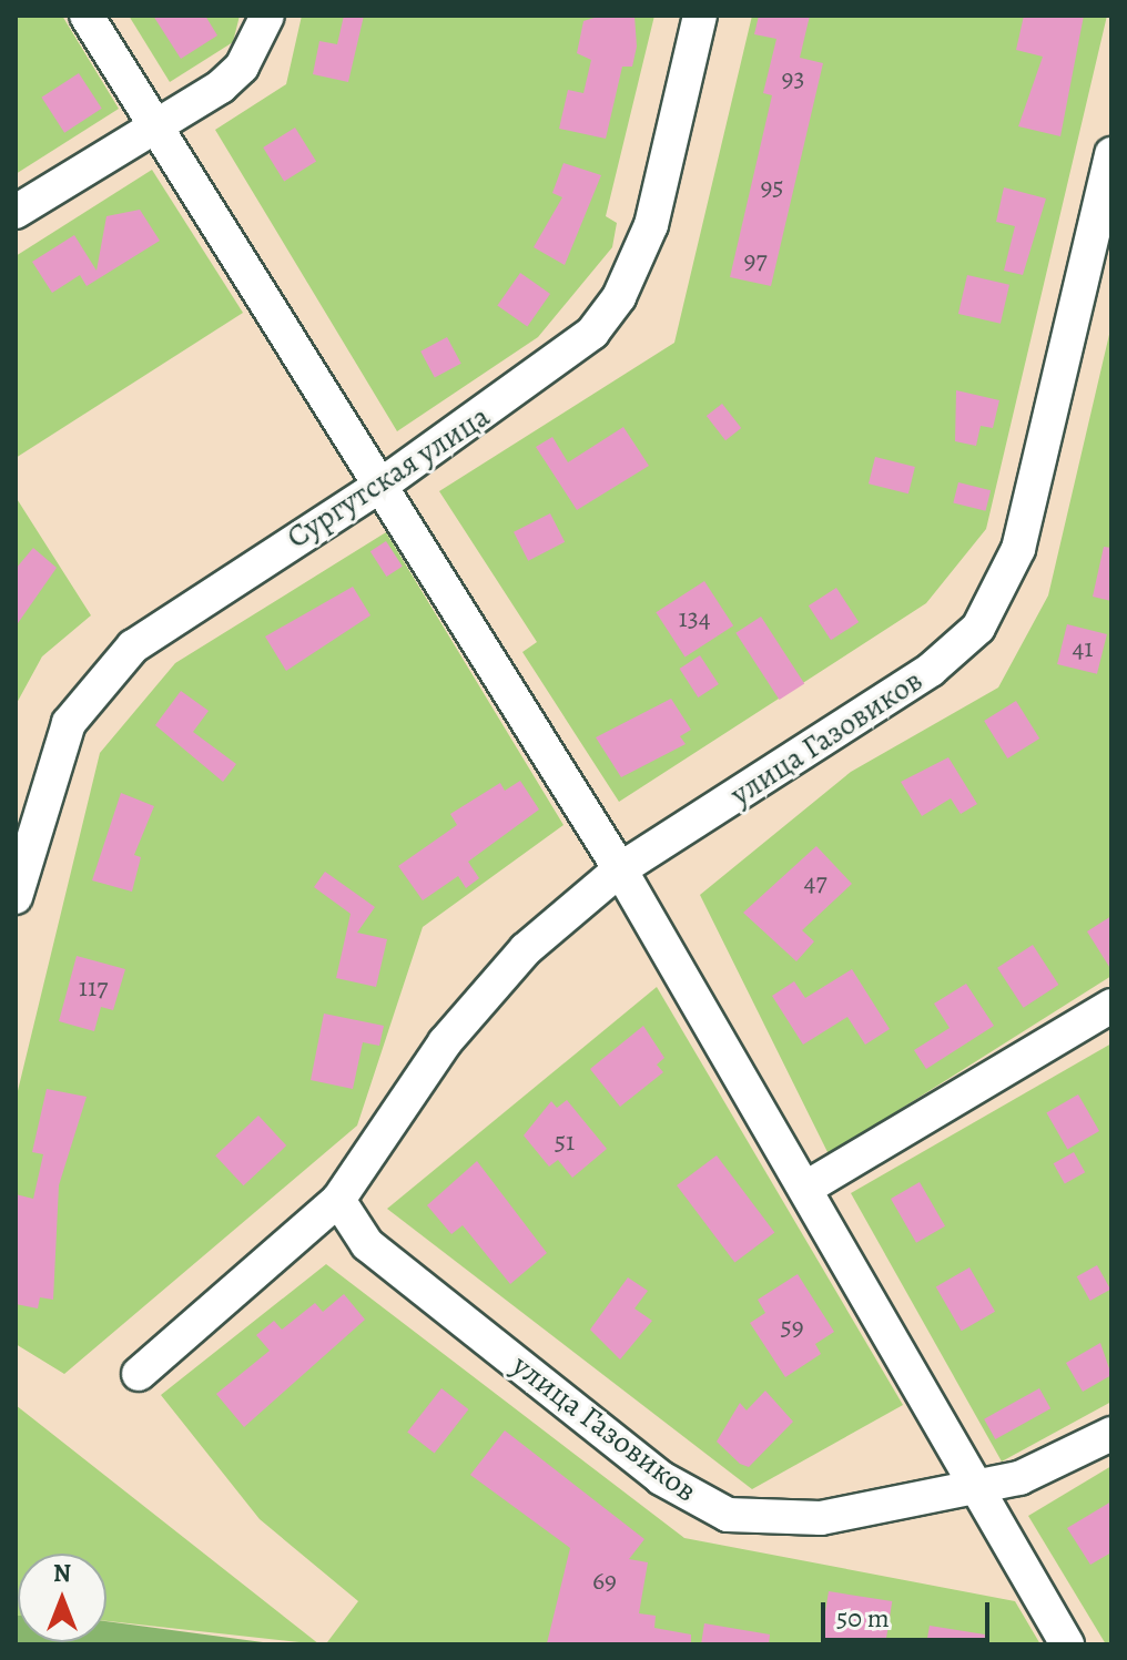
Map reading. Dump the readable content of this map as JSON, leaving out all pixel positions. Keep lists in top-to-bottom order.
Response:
{
  "streets": {
    "street": ["Сургутская улица", "улица Газовиков"]
  },
  "house_numbers": [
    "93",
    "95",
    "97",
    "134",
    "41",
    "47",
    "117",
    "51",
    "59",
    "69"
  ],
  "scale_bar": "50 m",
  "north": "top"
}
